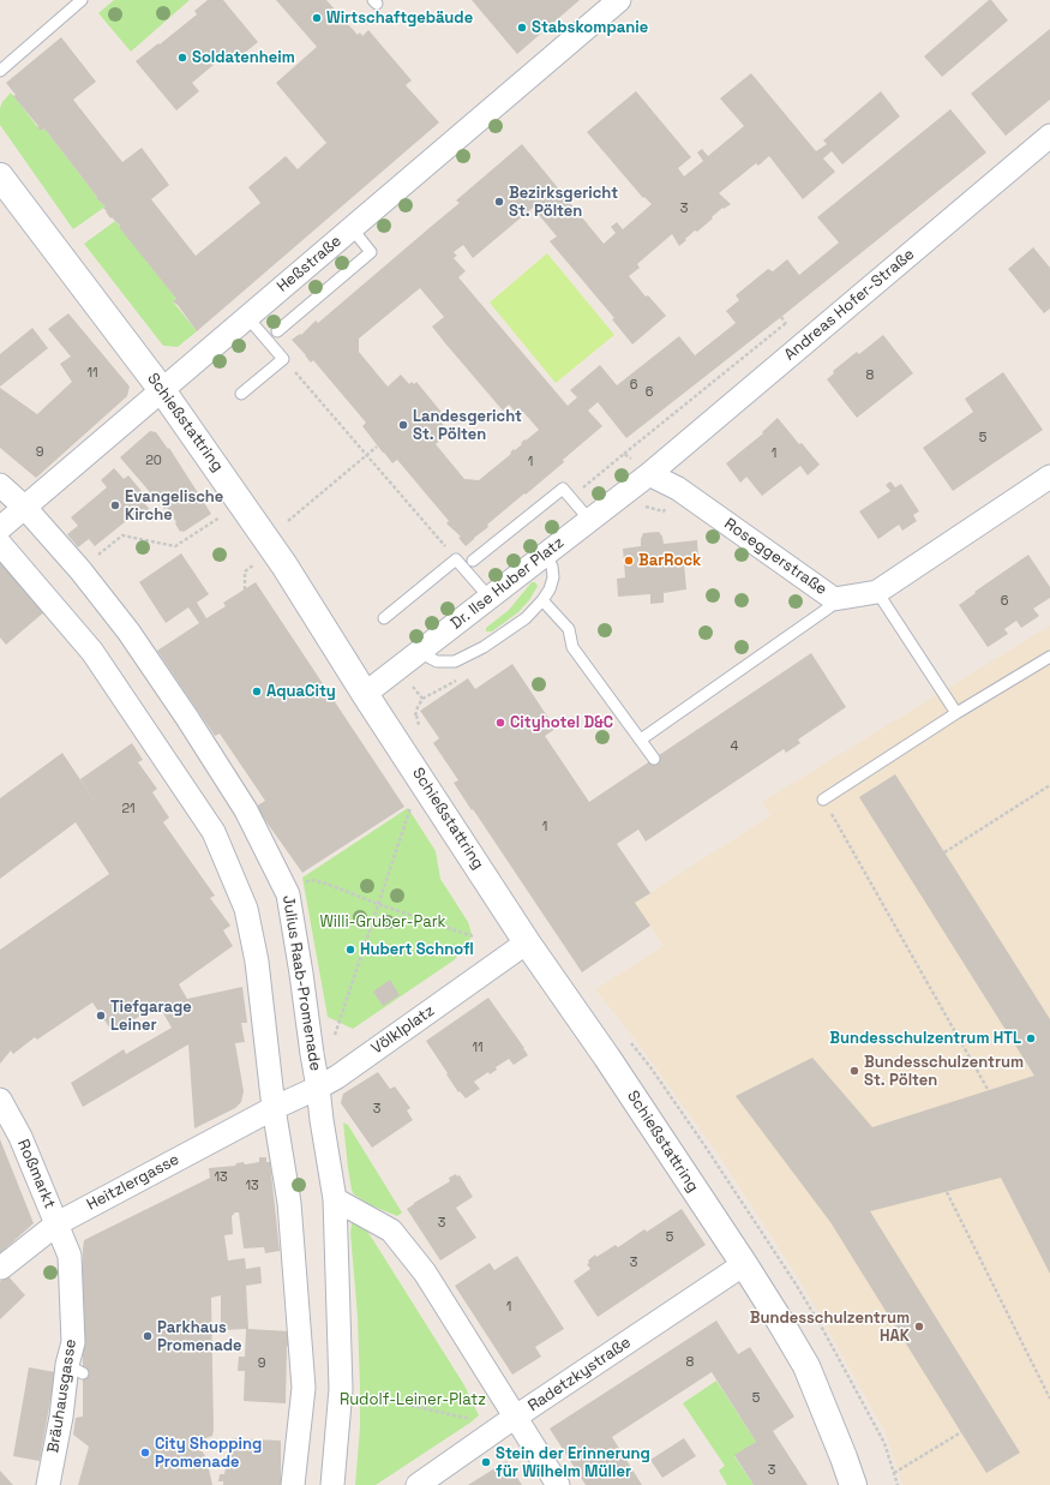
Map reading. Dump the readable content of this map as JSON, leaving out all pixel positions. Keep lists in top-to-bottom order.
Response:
{
  "streets": {
    "main road": ["Schießstattring"],
    "street": [
      "Heßstraße",
      "Andreas Hofer-Straße",
      "Roseggerstraße",
      "Dr. Ilse Huber Platz",
      "Julius Raab-Promenade",
      "Völklplatz",
      "Roßmarkt",
      "Heitzlergasse",
      "Radetzkystraße",
      "Bräuhausgasse"
    ]
  },
  "crossings": [
    ["Heßstraße", "Schießstattring"],
    ["Heßstraße", "Julius Raab-Promenade"],
    ["Andreas Hofer-Straße", "Roseggerstraße"],
    ["Andreas Hofer-Straße", "Dr. Ilse Huber Platz"],
    ["Schießstattring", "Dr. Ilse Huber Platz"],
    ["Schießstattring", "Völklplatz"],
    ["Schießstattring", "Radetzkystraße"],
    ["Roseggerstraße", "Dr. Ilse Huber Platz"],
    ["Julius Raab-Promenade", "Völklplatz"],
    ["Völklplatz", "Heitzlergasse"],
    ["Roßmarkt", "Heitzlergasse"],
    ["Roßmarkt", "Bräuhausgasse"],
    ["Heitzlergasse", "Bräuhausgasse"]
  ],
  "parks": ["Willi-Gruber-Park", "Rudolf-Leiner-Platz"],
  "places": [
    "Wirtschaftgebäude",
    "Stabskompanie",
    "Soldatenheim",
    "Bezirksgericht St. Pölten",
    "Landesgericht St. Pölten",
    "Evangelische Kirche",
    "BarRock",
    "AquaCity",
    "Cityhotel D&C",
    "Hubert Schnofl",
    "Tiefgarage Leiner",
    "Bundesschulzentrum HTL",
    "Bundesschulzentrum St. Pölten",
    "Bundesschulzentrum HAK",
    "Parkhaus Promenade",
    "City Shopping Promenade",
    "Stein der Erinnerung für Wilhelm Müller"
  ],
  "house_numbers": [
    "3",
    "11",
    "8",
    "6",
    "6",
    "5",
    "9",
    "1",
    "20",
    "1",
    "6",
    "4",
    "21",
    "1",
    "11",
    "3",
    "13",
    "13",
    "3",
    "5",
    "3",
    "1",
    "8",
    "9",
    "5",
    "3"
  ]
}
